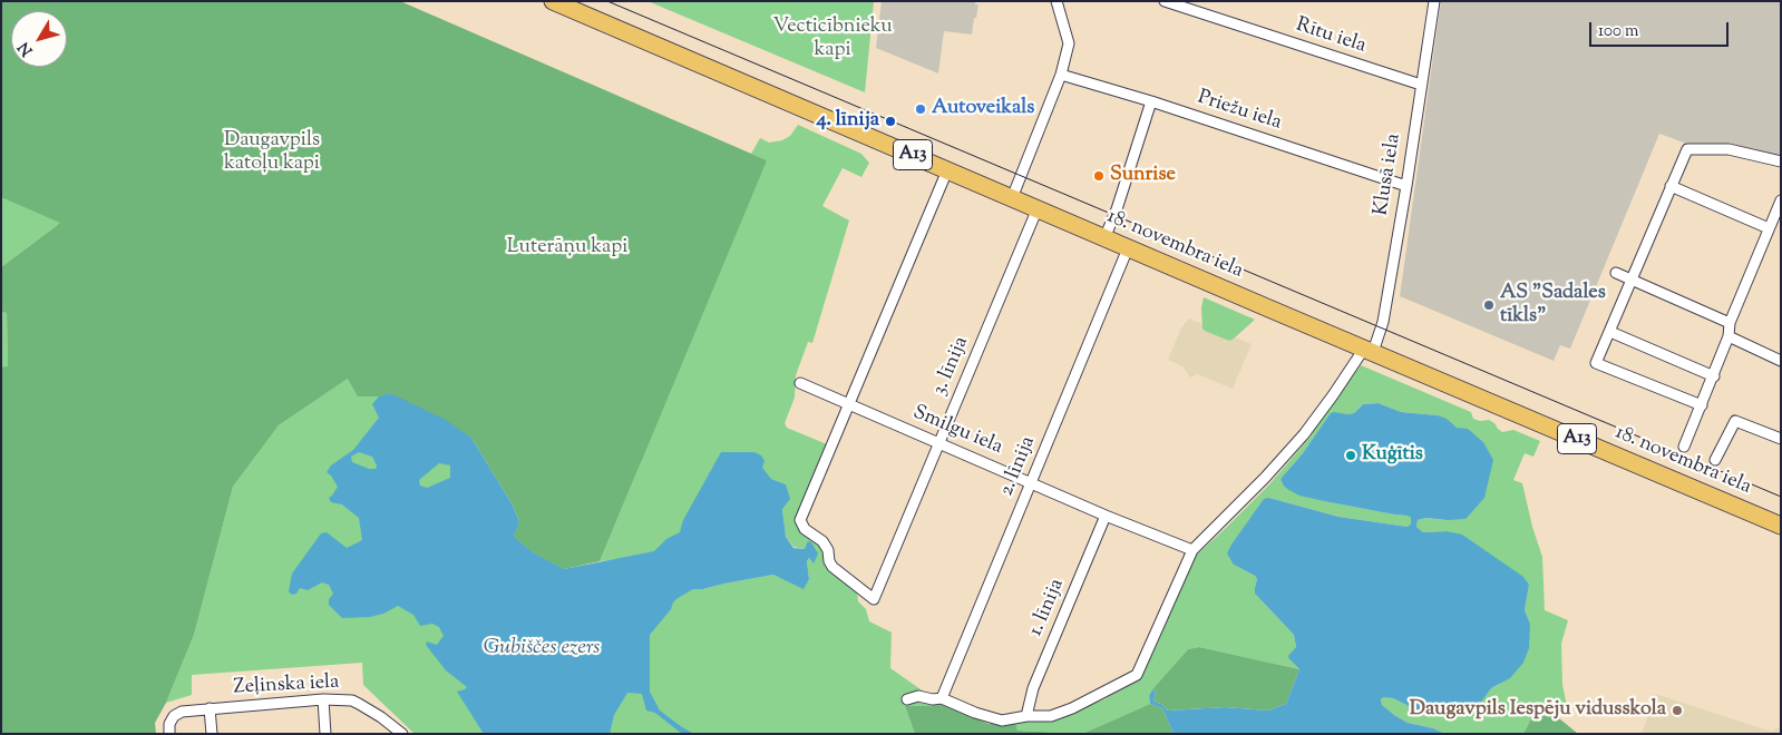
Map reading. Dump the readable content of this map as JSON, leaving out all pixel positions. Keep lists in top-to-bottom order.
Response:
{
  "streets": {
    "main road": ["A13", "18. novembra iela"],
    "street": [
      "Rītu iela",
      "Priežu iela",
      "Klusā iela",
      "3. līnija",
      "Smilgu iela",
      "2. līnija",
      "1. līnija",
      "Zeļinska iela"
    ]
  },
  "crossings": [
    ["Rītu iela", "Klusā iela"],
    ["Priežu iela", "Klusā iela"],
    ["Klusā iela", "18. novembra iela"],
    ["18. novembra iela", "3. līnija"],
    ["18. novembra iela", "2. līnija"],
    ["3. līnija", "Smilgu iela"],
    ["Smilgu iela", "2. līnija"],
    ["Smilgu iela", "1. līnija"]
  ],
  "water": ["Gubiščes ezers"],
  "parks": ["Vecticībnieku kapi", "Daugavpils katoļu kapi", "Luterāņu kapi"],
  "places": [
    "Autoveikals",
    "4. līnija",
    "Sunrise",
    "AS \"Sadales tīkls\"",
    "Kuģītis",
    "Daugavpils Iespēju vidusskola"
  ],
  "scale_bar": "100 m",
  "north": "bottom left"
}
